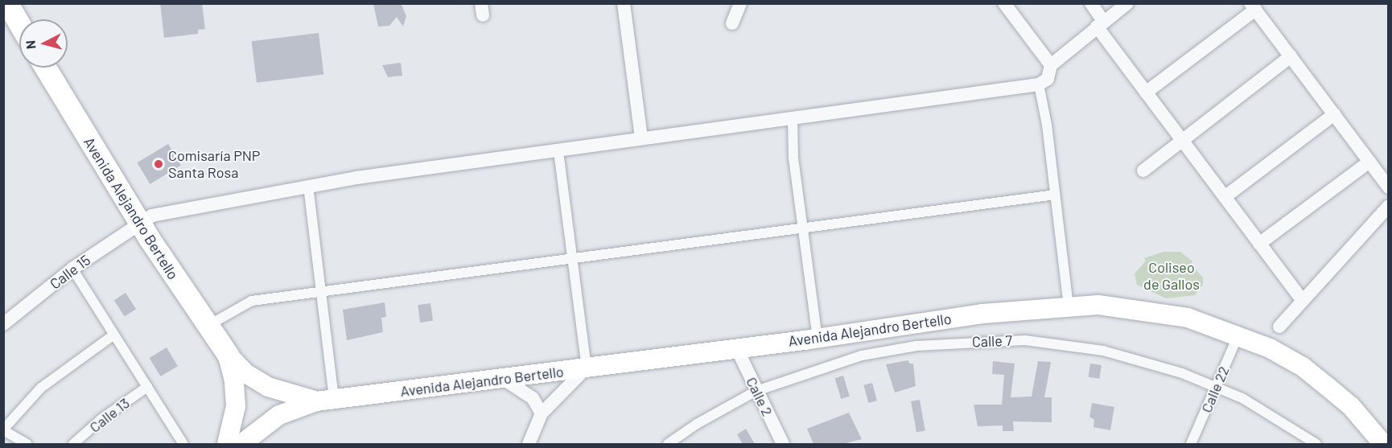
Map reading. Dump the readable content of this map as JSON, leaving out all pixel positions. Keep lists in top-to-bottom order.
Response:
{
  "streets": {
    "main road": ["Avenida Alejandro Bertello"],
    "street": [
      "Calle 15",
      "Calle 7",
      "Calle 22",
      "Calle 2",
      "Calle 13"
    ]
  },
  "crossings": [
    ["Avenida Alejandro Bertello", "Calle 15"],
    ["Avenida Alejandro Bertello", "Calle 22"],
    ["Avenida Alejandro Bertello", "Calle 2"],
    ["Calle 7", "Calle 22"],
    ["Calle 7", "Calle 2"]
  ],
  "parks": ["Coliseo de Gallos"],
  "places": ["Comisaría PNP Santa Rosa"],
  "north": "left"
}
